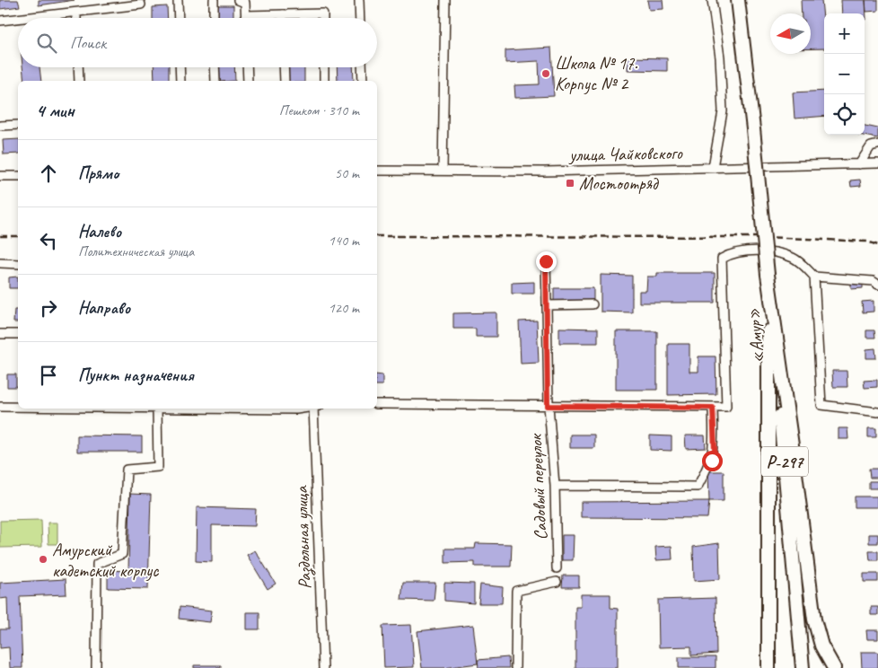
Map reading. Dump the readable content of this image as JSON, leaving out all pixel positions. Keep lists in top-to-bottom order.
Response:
{
  "streets": {
    "highway": ["«Амур»", "Р-297"],
    "street": ["улица Чайковского", "Садовый переулок", "Раздольная улица"]
  },
  "places": {
    "other": ["Школа № 17. Корпус № 2", "Амурский кадетский корпус"],
    "transit": ["Мостоотряд"]
  },
  "north": "left",
  "page": {
    "map_buttons": ["+", "−"],
    "search": "Поиск",
    "heading": ["4 мин", "Пешком · 310 m"],
    "list": [
      ["Прямо", "50 m"],
      ["Налево", "Политехническая улица", "140 m"],
      ["Направо", "120 m"],
      "Пункт назначения"
    ]
  }
}
